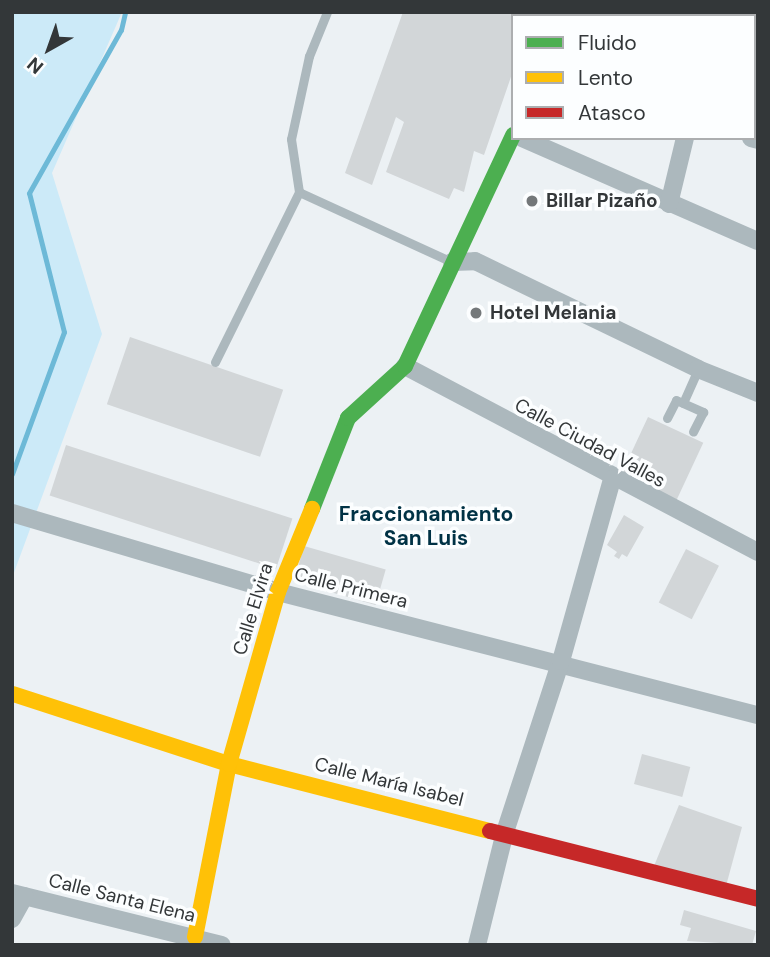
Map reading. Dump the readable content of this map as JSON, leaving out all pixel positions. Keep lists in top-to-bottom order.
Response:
{
  "streets": {
    "street": [
      "Calle Ciudad Valles",
      "Calle Primera",
      "Calle Elvira",
      "Calle María Isabel",
      "Calle Santa Elena"
    ]
  },
  "crossings": [
    ["Calle Ciudad Valles", "Calle Elvira"],
    ["Calle Primera", "Calle Elvira"],
    ["Calle Elvira", "Calle María Isabel"],
    ["Calle Elvira", "Calle Santa Elena"]
  ],
  "districts": ["Fraccionamiento San Luis"],
  "places": ["Billar Pizaño", "Hotel Melania"],
  "legend": ["Fluido", "Lento", "Atasco"],
  "north": "bottom left"
}
